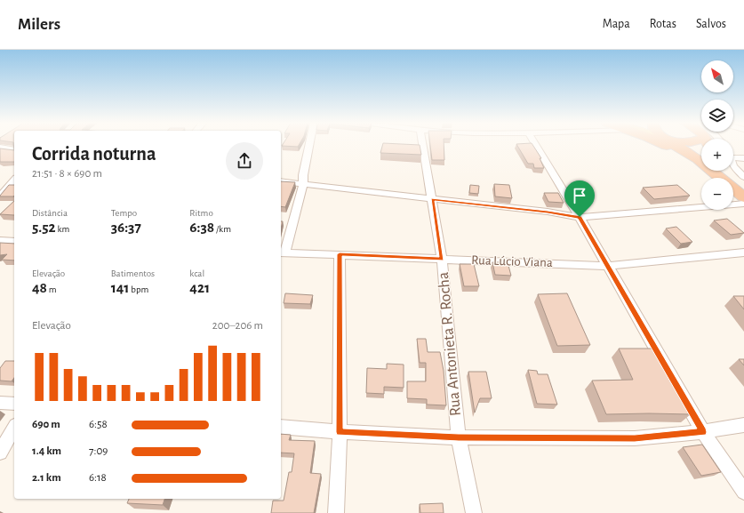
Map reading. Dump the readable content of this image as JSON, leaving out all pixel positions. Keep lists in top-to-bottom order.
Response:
{
  "streets": {
    "street": ["Rua Lúcio Viana", "Rua Antonieta R. Rocha"]
  },
  "crossings": [
    ["Rua Lúcio Viana", "Rua Antonieta R. Rocha"]
  ],
  "north": "top left",
  "page": {
    "header": "Milers",
    "nav": ["Mapa", "Rotas", "Salvos"],
    "map_buttons": ["+", "−"],
    "heading": ["Corrida noturna", "21:51 · 8 × 690 m"],
    "stats": [
      ["Distância", "5.52 km"],
      ["Tempo", "36:37"],
      ["Ritmo", "6:38 /km"],
      ["Elevação", "48 m"],
      ["Batimentos", "141 bpm"],
      ["kcal", "421"]
    ],
    "chart": ["Elevação", "200–206 m"],
    "list": [
      {
        "name": "690 m",
        "note": "6:58"
      },
      {
        "name": "1.4 km",
        "note": "7:09"
      },
      {
        "name": "2.1 km",
        "note": "6:18"
      }
    ]
  }
}
